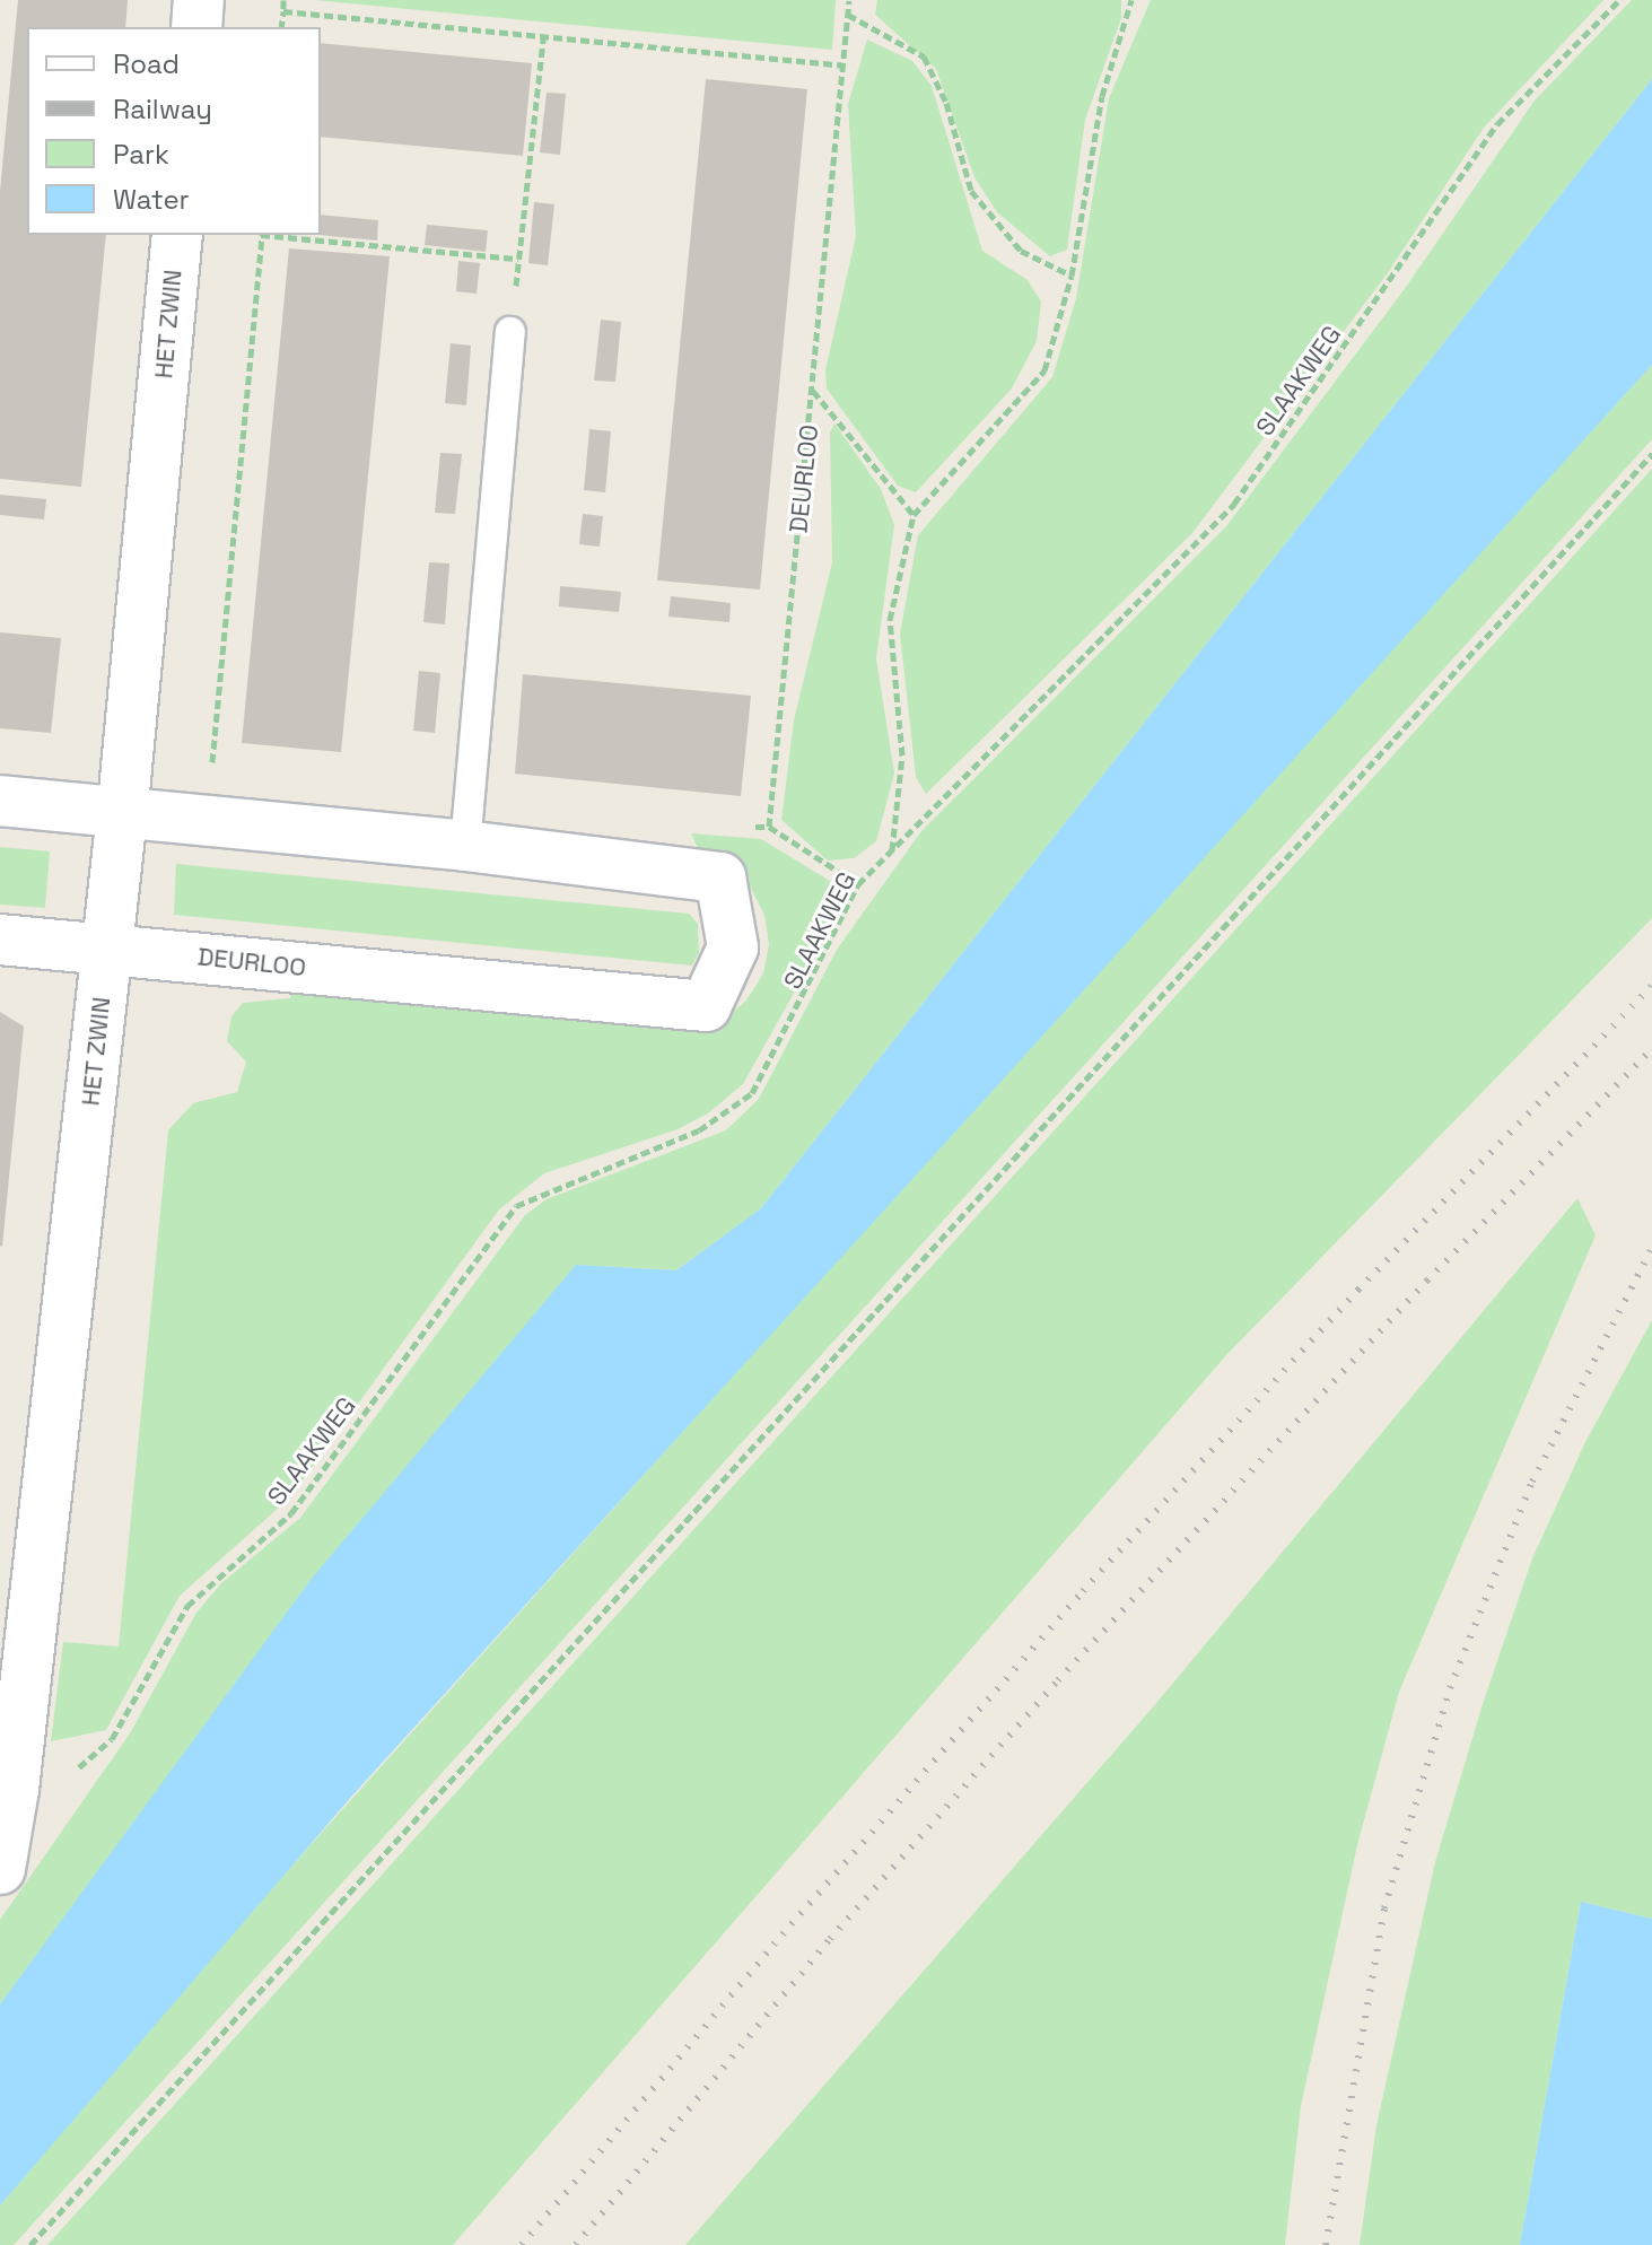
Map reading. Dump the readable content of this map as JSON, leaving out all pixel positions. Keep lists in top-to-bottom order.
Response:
{
  "streets": {
    "street": ["HET ZWIN", "DEURLOO"],
    "path": ["SLAAKWEG"]
  },
  "crossings": [
    ["HET ZWIN", "SLAAKWEG"],
    ["HET ZWIN", "DEURLOO"]
  ],
  "legend": [
    "Road",
    "Railway",
    "Park",
    "Water"
  ]
}
